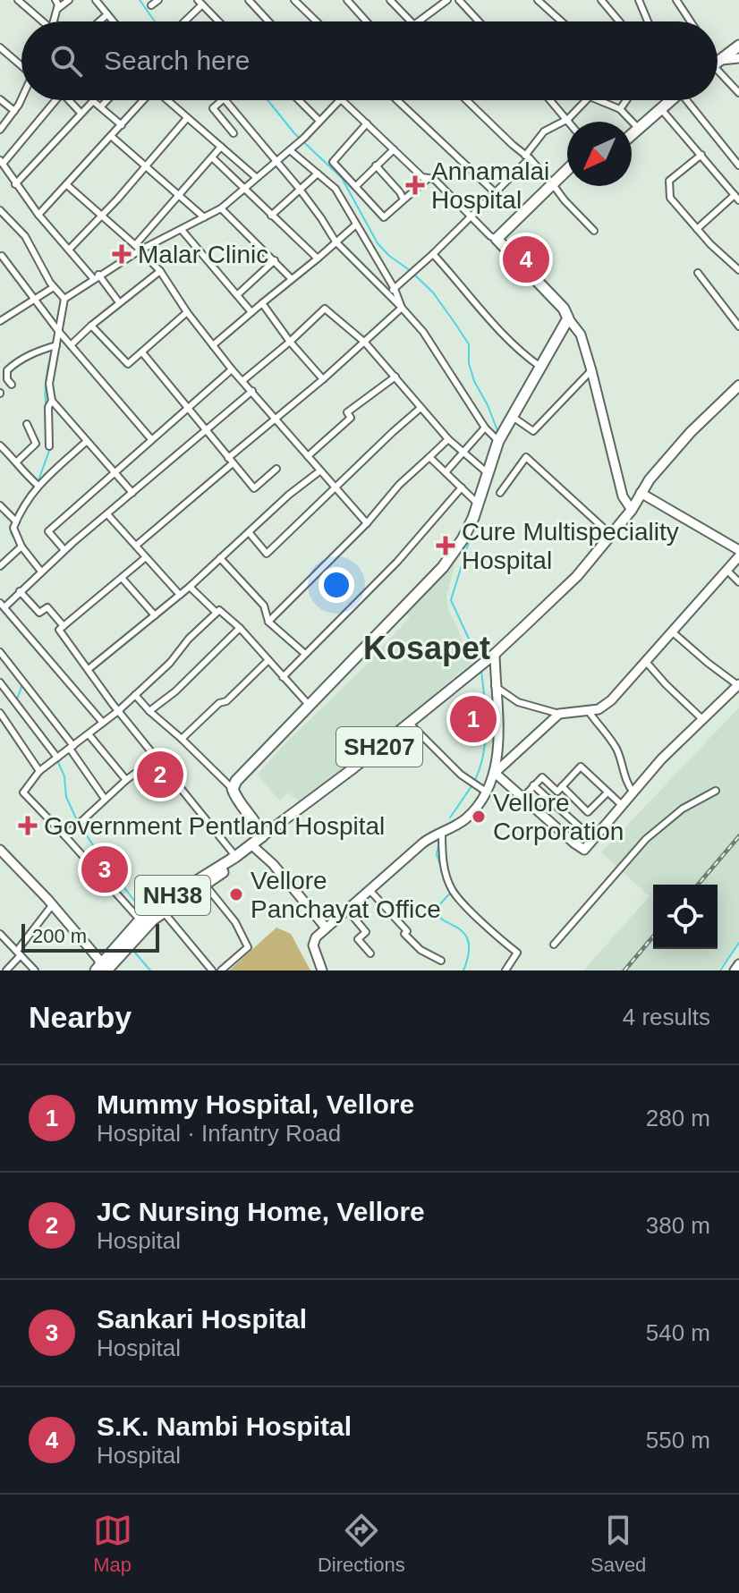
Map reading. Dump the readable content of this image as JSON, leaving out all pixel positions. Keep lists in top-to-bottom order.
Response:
{
  "streets": {
    "highway": ["NH38"],
    "main road": ["SH207"]
  },
  "crossings": [
    ["SH207", "NH38"]
  ],
  "districts": ["Kosapet"],
  "places": {
    "health": [
      "Annamalai Hospital",
      "Malar Clinic",
      "Cure Multispeciality Hospital",
      "Government Pentland Hospital"
    ],
    "other": ["Vellore Corporation", "Vellore Panchayat Office"]
  },
  "scale_bar": "200 m",
  "north": "bottom left",
  "page": {
    "search": "Search here",
    "pins": [
      "4",
      "1",
      "2",
      "3"
    ],
    "scale": "200 m",
    "heading": ["Nearby", "4 results"],
    "list": [
      {
        "mark": "1",
        "name": "Mummy Hospital, Vellore",
        "note": "Hospital · Infantry Road",
        "value": "280 m"
      },
      {
        "mark": "2",
        "name": "JC Nursing Home, Vellore",
        "note": "Hospital",
        "value": "380 m"
      },
      {
        "mark": "3",
        "name": "Sankari Hospital",
        "note": "Hospital",
        "value": "540 m"
      },
      {
        "mark": "4",
        "name": "S.K. Nambi Hospital",
        "note": "Hospital",
        "value": "550 m"
      }
    ],
    "nav": ["Map", "Directions", "Saved"]
  }
}
